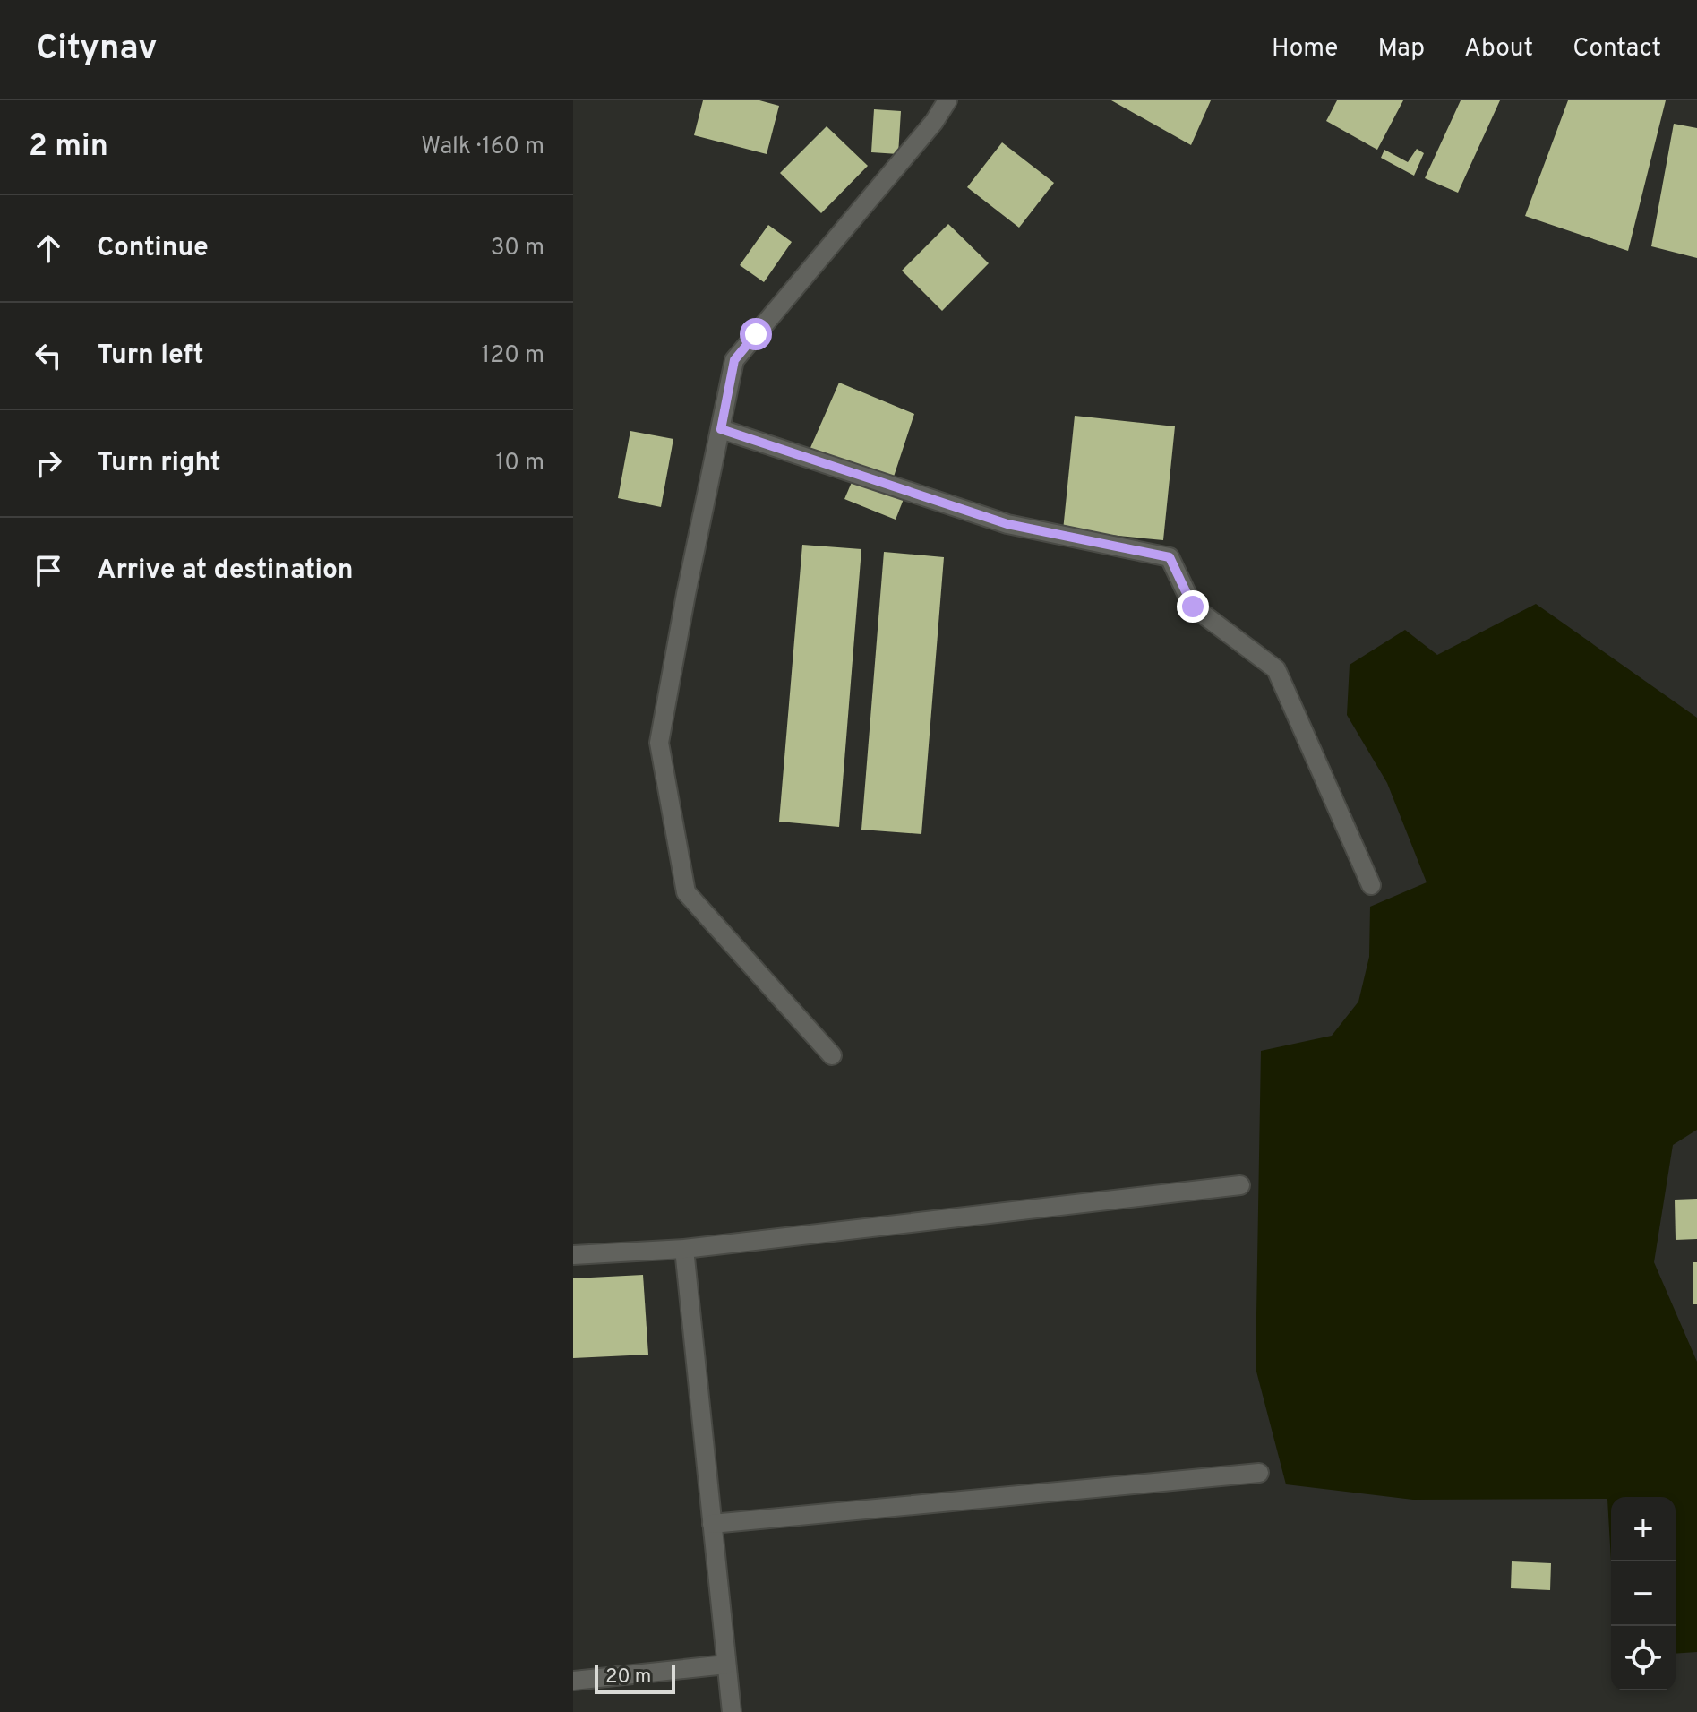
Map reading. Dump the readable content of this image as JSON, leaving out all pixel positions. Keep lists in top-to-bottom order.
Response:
{
  "scale_bar": "20 m",
  "page": {
    "header": "Citynav",
    "nav": [
      "Home",
      "Map",
      "About",
      "Contact"
    ],
    "heading": ["2 min", "Walk · 160 m"],
    "list": [
      ["Continue", "30 m"],
      ["Turn left", "120 m"],
      ["Turn right", "10 m"],
      "Arrive at destination"
    ],
    "map_buttons": ["+", "−"],
    "scale": "20 m"
  }
}
